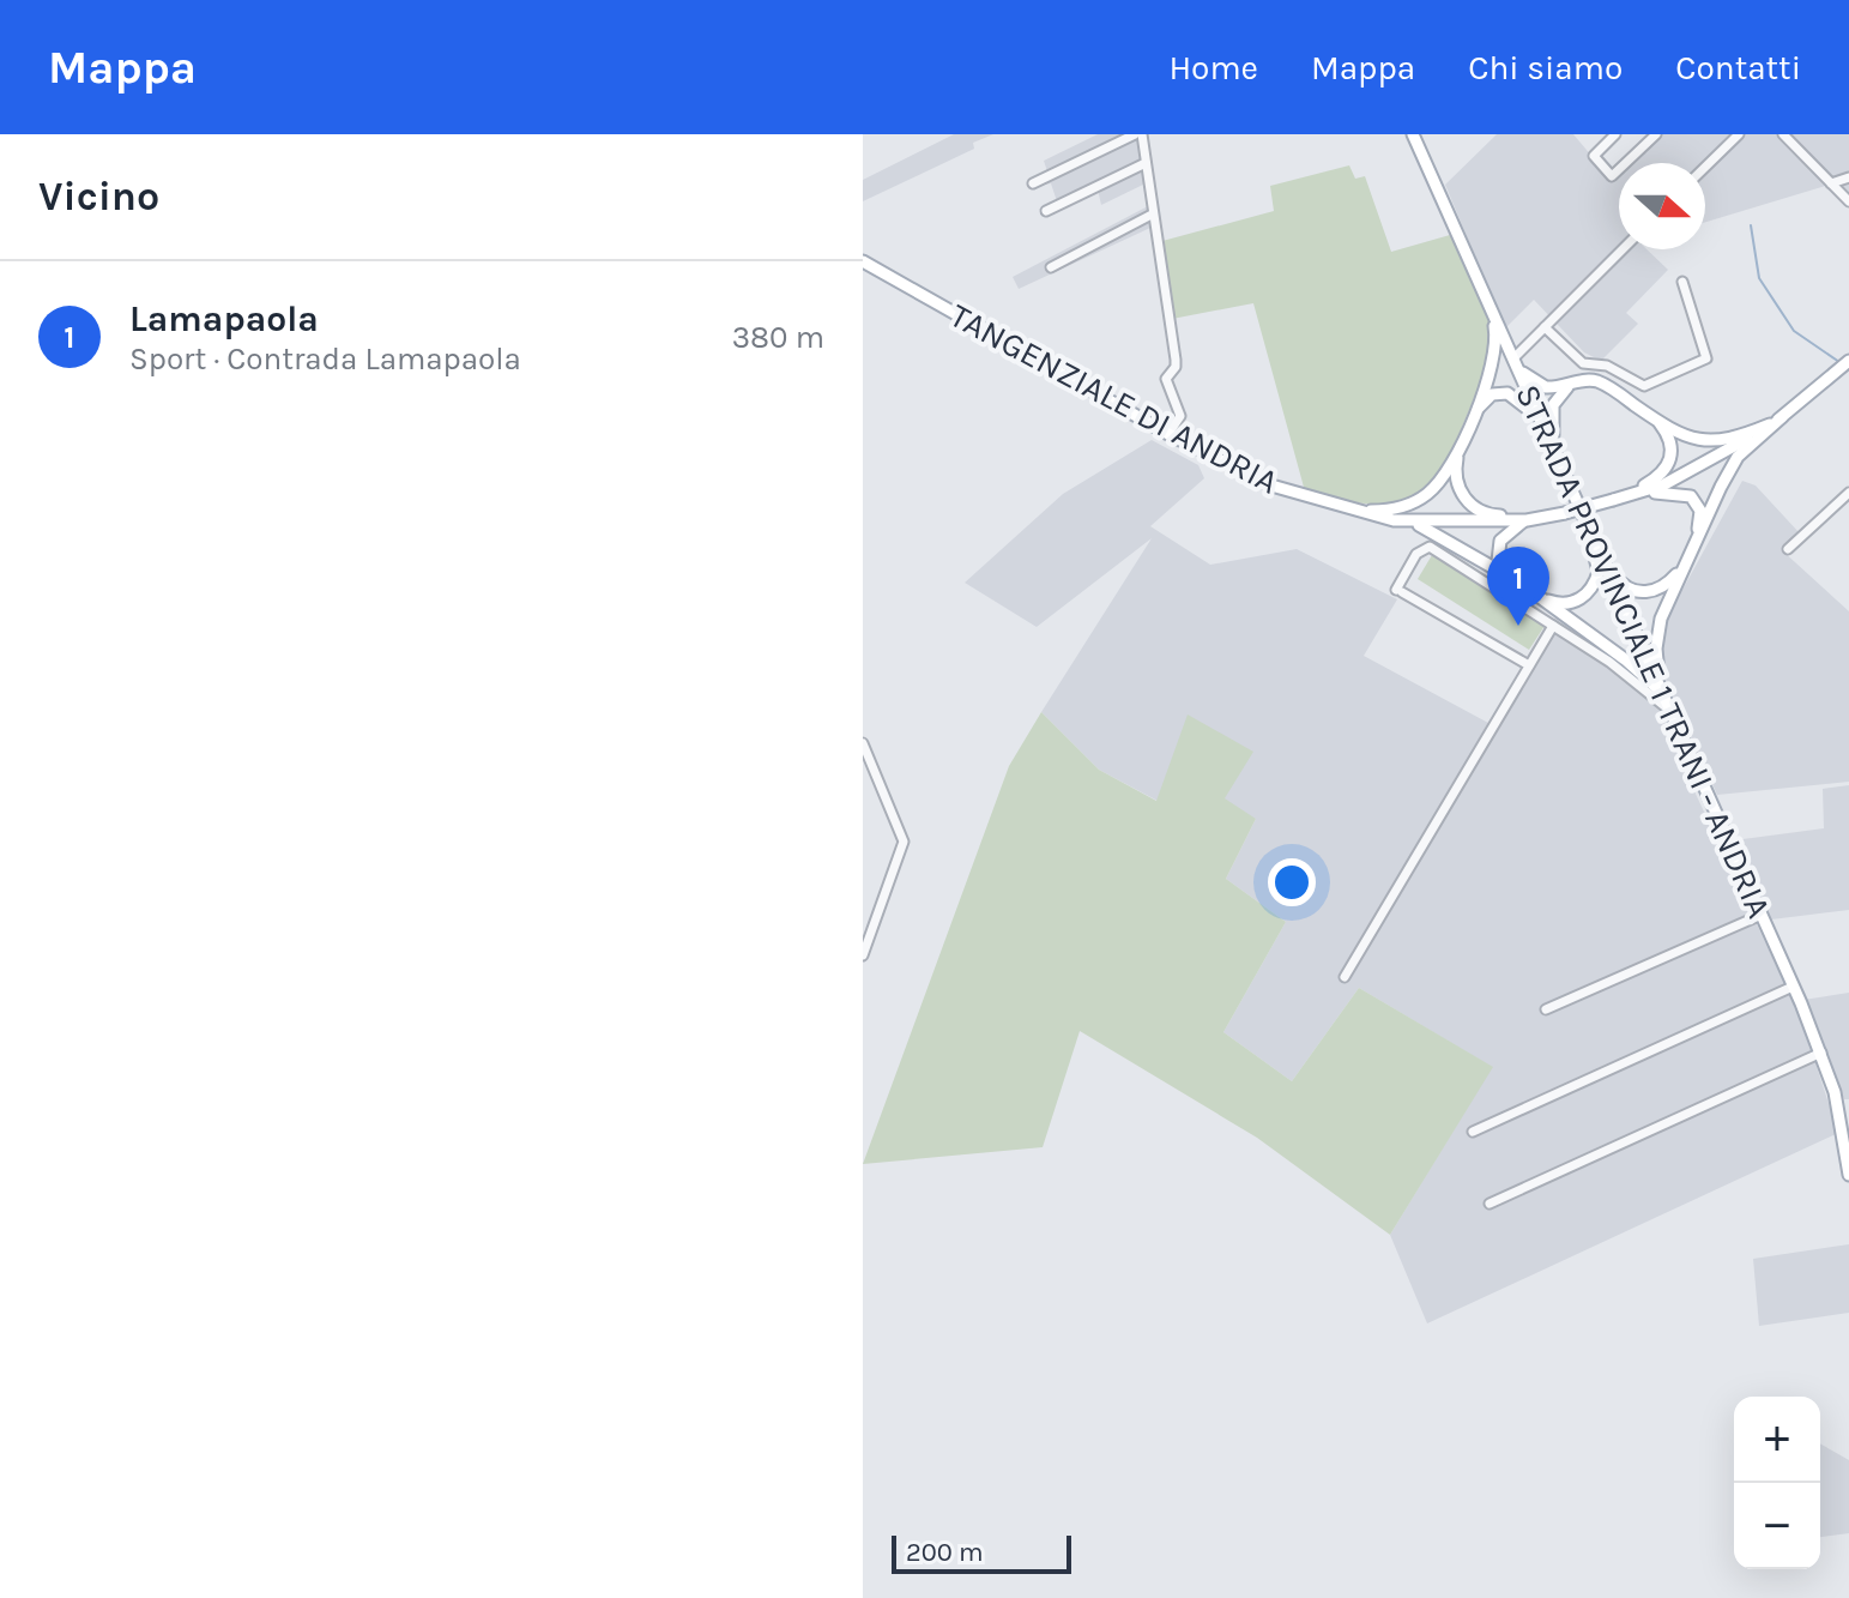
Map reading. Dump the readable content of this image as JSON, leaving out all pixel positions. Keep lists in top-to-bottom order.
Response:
{
  "streets": {
    "main road": ["TANGENZIALE DI ANDRIA", "STRADA PROVINCIALE 1 TRANI - ANDRIA"]
  },
  "scale_bar": "200 m",
  "north": "right",
  "page": {
    "header": "Mappa",
    "nav": [
      "Home",
      "Mappa",
      "Chi siamo",
      "Contatti"
    ],
    "heading": "Vicino",
    "list": [
      {
        "mark": "1",
        "name": "Lamapaola",
        "note": "Sport · Contrada Lamapaola",
        "value": "380 m"
      }
    ],
    "pins": "1",
    "map_buttons": ["+", "−"],
    "scale": "200 m"
  }
}
